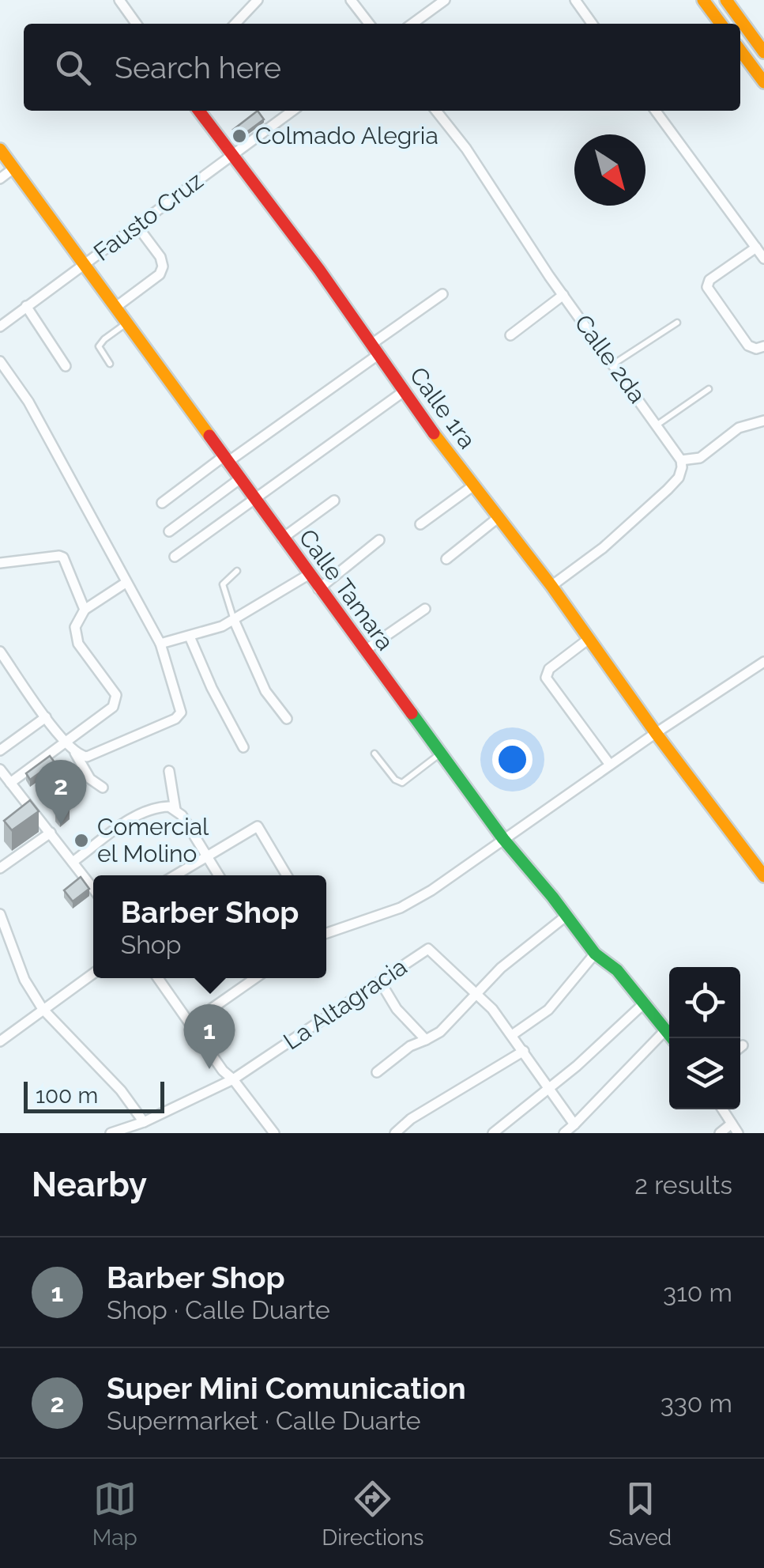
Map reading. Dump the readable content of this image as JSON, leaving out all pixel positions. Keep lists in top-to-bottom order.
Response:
{
  "streets": {
    "street": [
      "Fausto Cruz",
      "Calle 2da",
      "Calle 1ra",
      "Calle Tamara",
      "La Altagracia"
    ]
  },
  "crossings": [
    ["Fausto Cruz", "Calle 1ra"],
    ["Fausto Cruz", "Calle Tamara"]
  ],
  "places": ["Colmado Alegria", "Comercial el Molino"],
  "scale_bar": "100 m",
  "north": "bottom right",
  "page": {
    "search": "Search here",
    "pins": ["2", "1"],
    "popup": ["Barber Shop", "Shop"],
    "scale": "100 m",
    "heading": ["Nearby", "2 results"],
    "list": [
      {
        "mark": "1",
        "name": "Barber Shop",
        "note": "Shop · Calle Duarte",
        "value": "310 m"
      },
      {
        "mark": "2",
        "name": "Super Mini Comunication",
        "note": "Supermarket · Calle Duarte",
        "value": "330 m"
      }
    ],
    "nav": ["Map", "Directions", "Saved"]
  }
}
